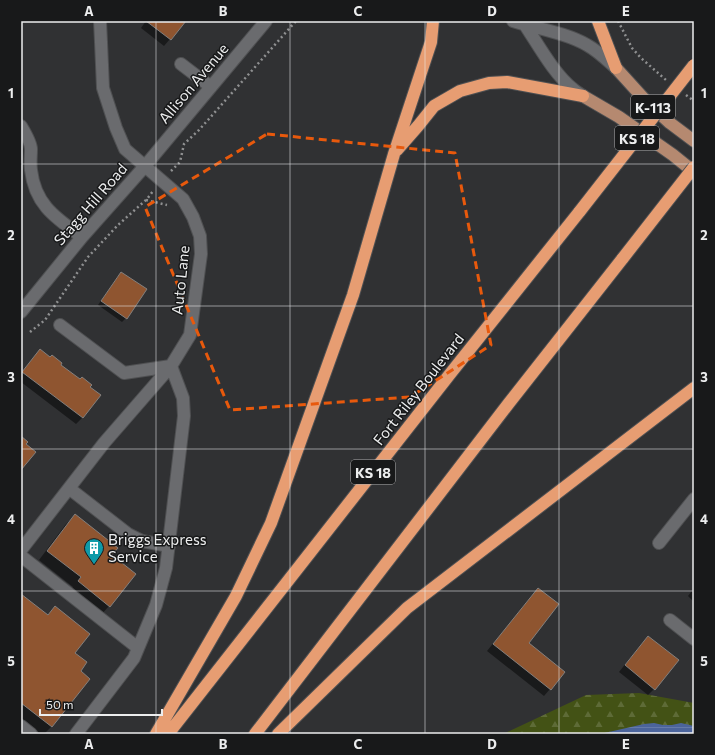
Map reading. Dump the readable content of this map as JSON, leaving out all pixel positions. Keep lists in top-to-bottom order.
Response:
{
  "streets": {
    "highway": ["KS 18", "Fort Riley Boulevard"],
    "main road": ["K-113"],
    "street": ["Allison Avenue", "Stagg Hill Road", "Auto Lane"]
  },
  "crossings": [
    ["Allison Avenue", "Stagg Hill Road"],
    ["Allison Avenue", "Auto Lane"],
    ["Stagg Hill Road", "Auto Lane"]
  ],
  "places": {
    "building": ["Briggs Express Service"]
  },
  "scale_bar": "50 m",
  "grid": {
    "columns": [
      "A",
      "B",
      "C",
      "D",
      "E"
    ],
    "rows": [
      "1",
      "2",
      "3",
      "4",
      "5"
    ]
  }
}
